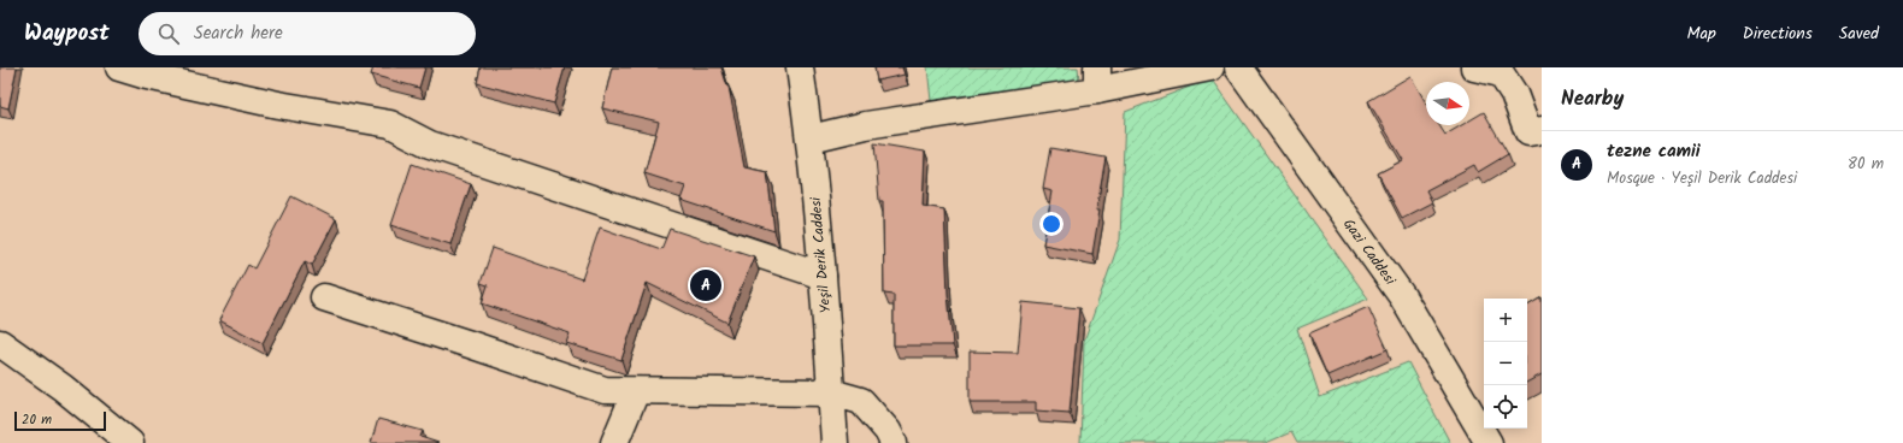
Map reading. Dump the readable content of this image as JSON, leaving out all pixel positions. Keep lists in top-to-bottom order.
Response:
{
  "streets": {
    "street": ["Gazi Caddesi", "Yeşil Derik Caddesi"]
  },
  "scale_bar": "20 m",
  "north": "right",
  "page": {
    "header": "Waypost",
    "search": "Search here",
    "nav": ["Map", "Directions", "Saved"],
    "heading": "Nearby",
    "list": [
      {
        "mark": "A",
        "name": "tezne camii",
        "note": "Mosque · Yeşil Derik Caddesi",
        "value": "80 m"
      }
    ],
    "pins": "A",
    "map_buttons": ["+", "−"],
    "scale": "20 m"
  }
}
